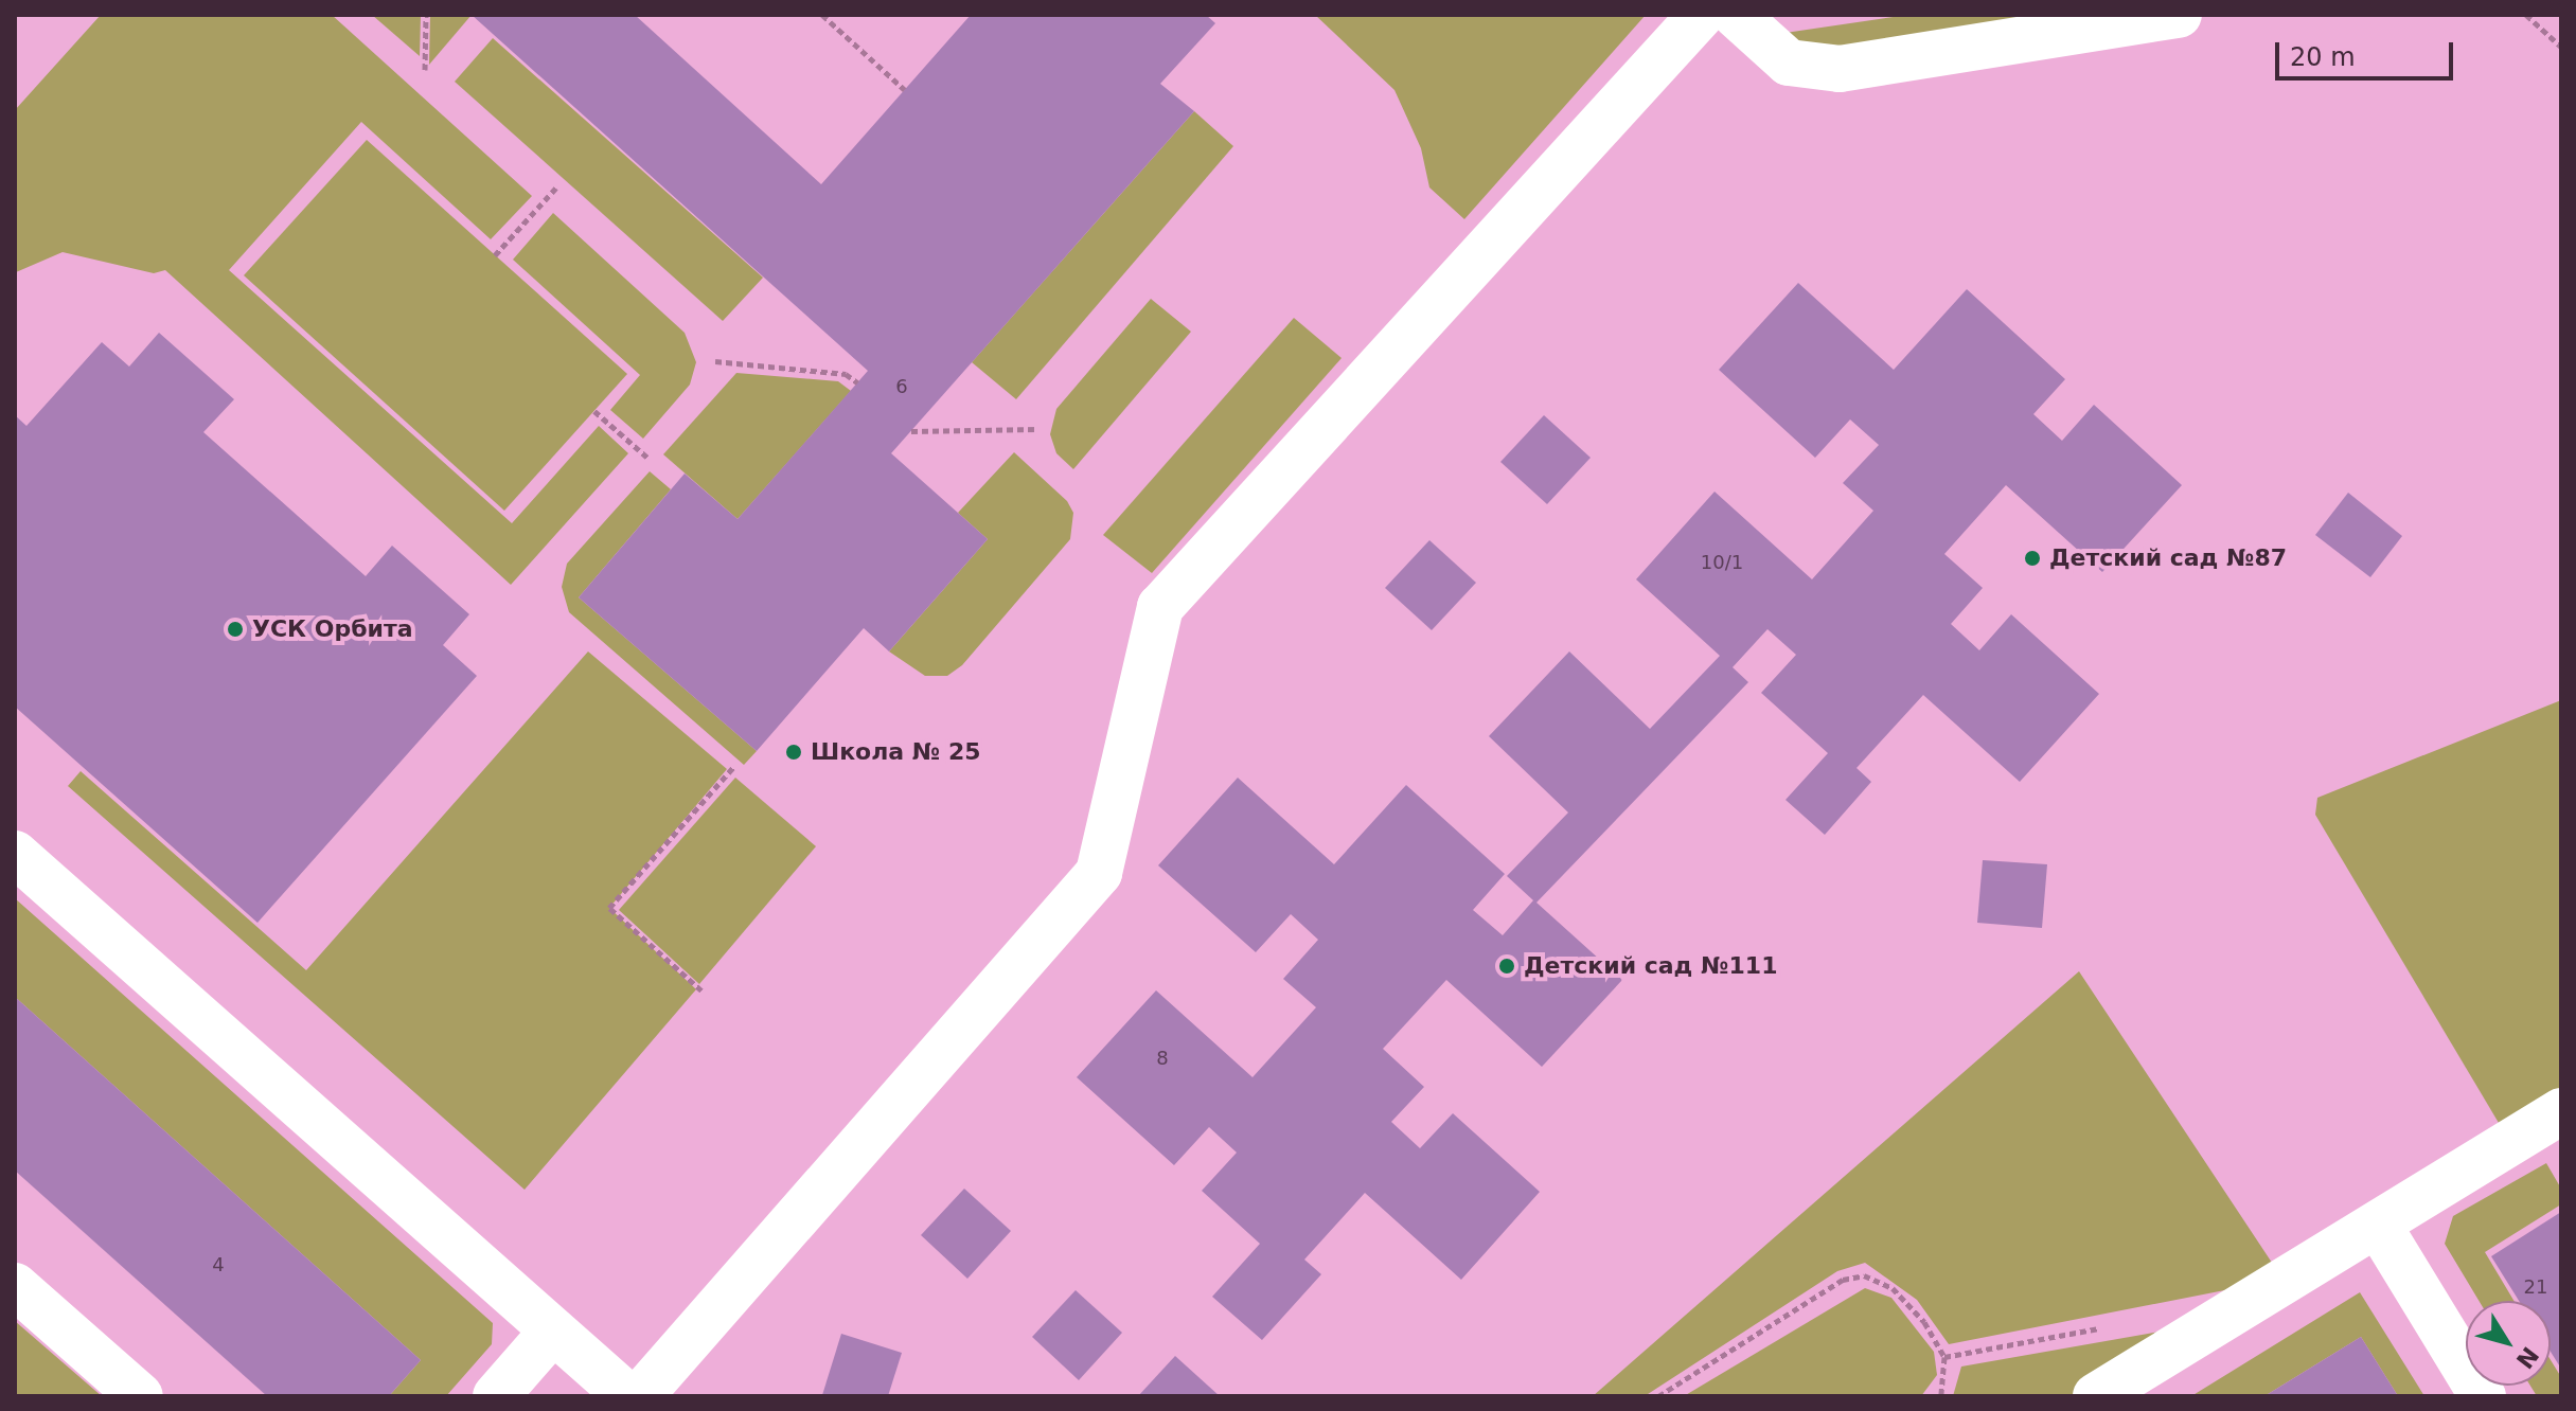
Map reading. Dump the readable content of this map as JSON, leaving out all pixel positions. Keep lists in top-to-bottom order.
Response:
{
  "places": [
    "Детский сад №87",
    "УСК Орбита",
    "Школа № 25",
    "Детский сад №111"
  ],
  "house_numbers": [
    "6",
    "10/1",
    "8",
    "4",
    "21"
  ],
  "scale_bar": "20 m",
  "north": "bottom right"
}
